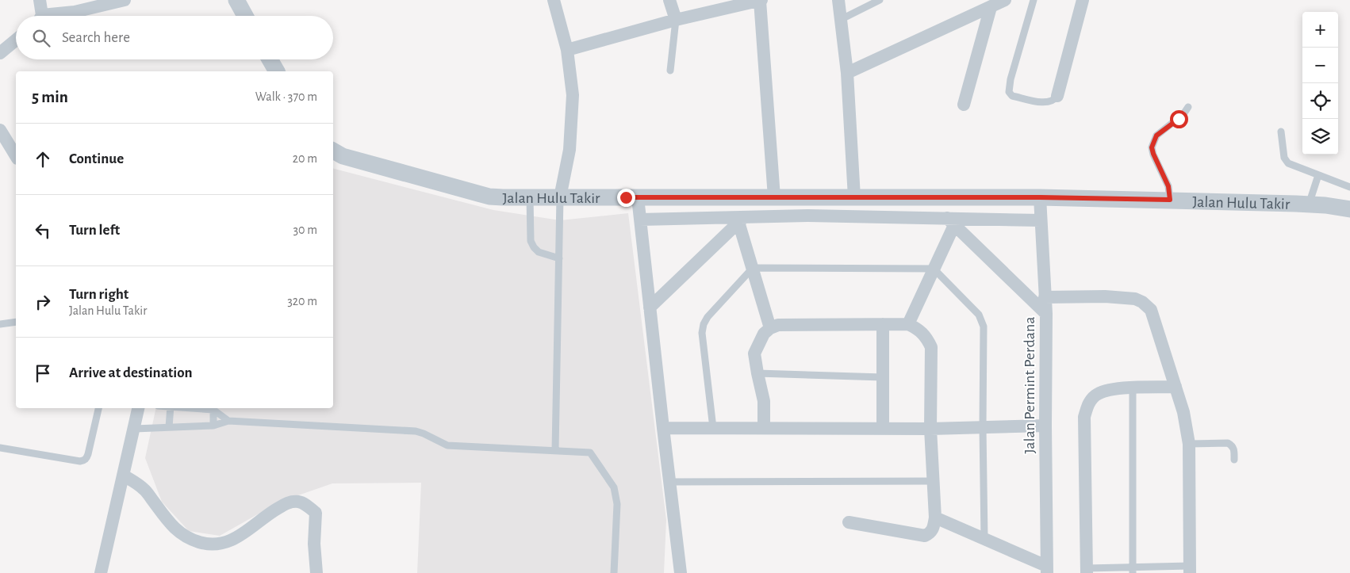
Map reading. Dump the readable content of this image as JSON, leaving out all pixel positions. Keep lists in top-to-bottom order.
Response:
{
  "streets": {
    "street": ["Jalan Hulu Takir", "Jalan Permint Perdana"]
  },
  "crossings": [
    ["Jalan Hulu Takir", "Jalan Permint Perdana"]
  ],
  "page": {
    "map_buttons": ["+", "−"],
    "search": "Search here",
    "heading": ["5 min", "Walk · 370 m"],
    "list": [
      ["Continue", "20 m"],
      ["Turn left", "30 m"],
      ["Turn right", "Jalan Hulu Takir", "320 m"],
      "Arrive at destination"
    ]
  }
}
